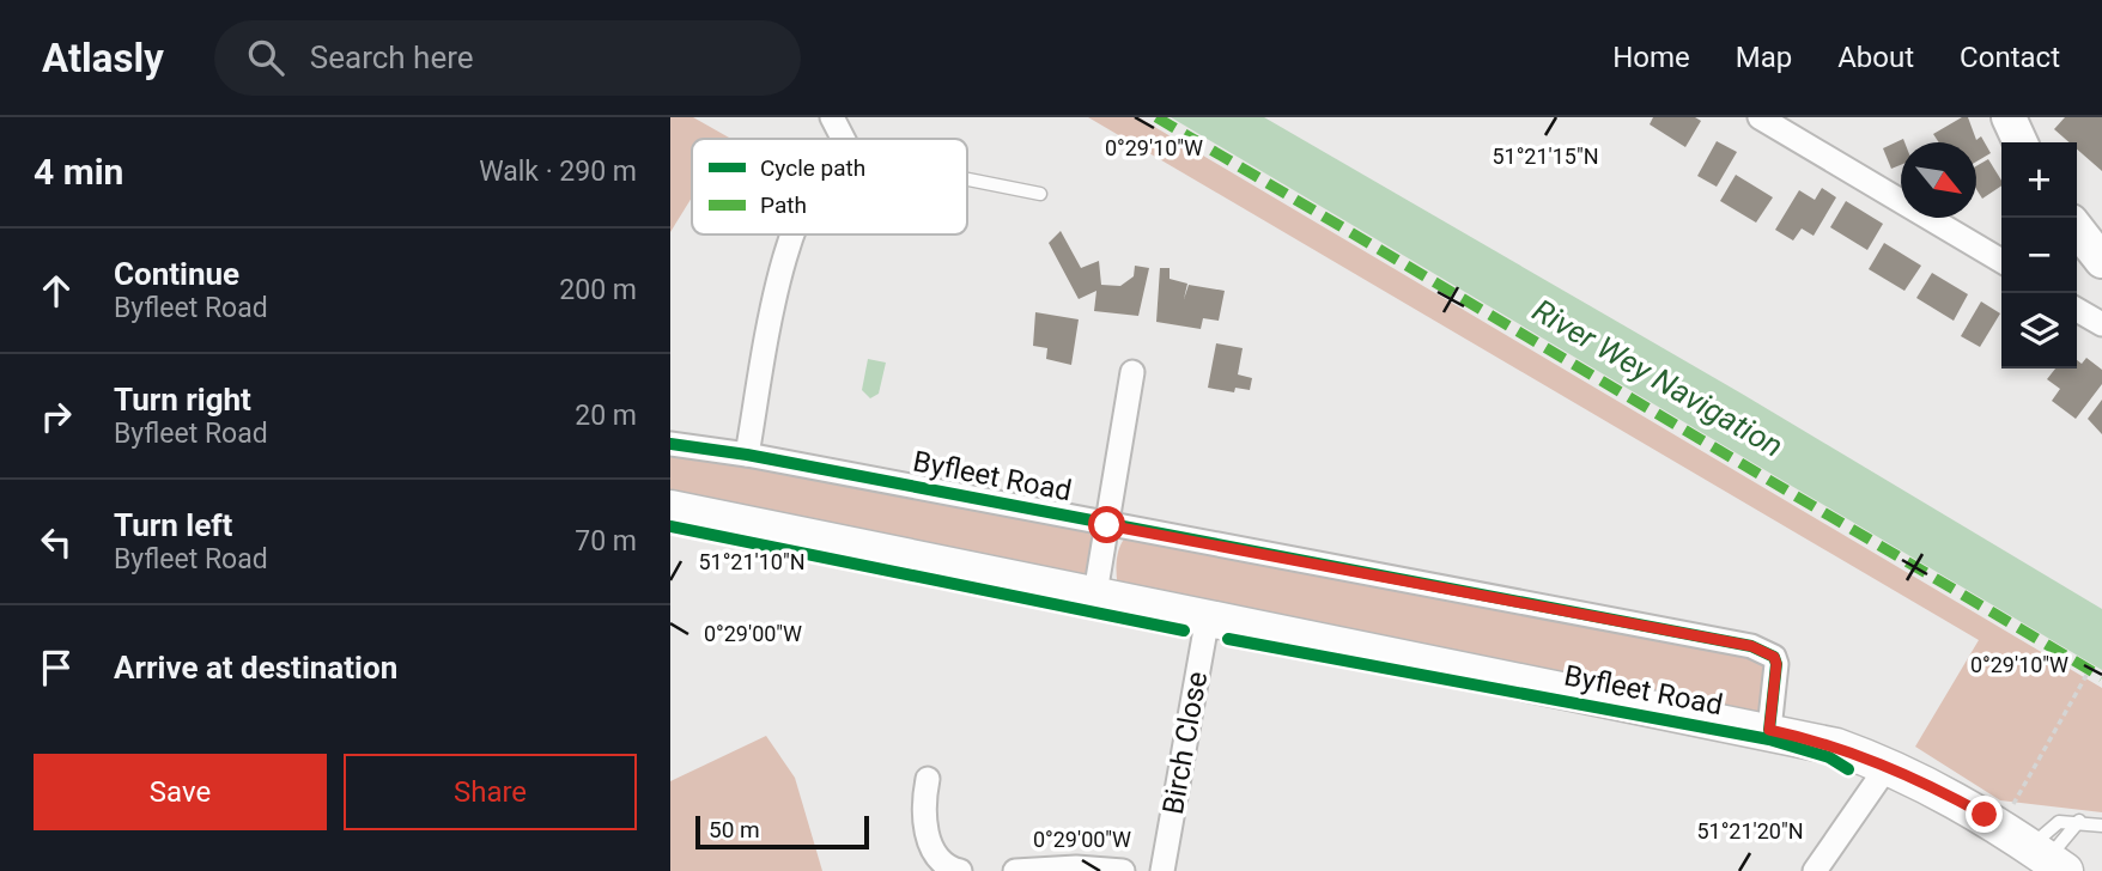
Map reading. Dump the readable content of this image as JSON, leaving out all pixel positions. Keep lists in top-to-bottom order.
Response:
{
  "streets": {
    "main road": ["Byfleet Road"],
    "street": ["Birch Close"]
  },
  "crossings": [
    ["Byfleet Road", "Birch Close"]
  ],
  "water": ["River Wey Navigation"],
  "legend": ["Cycle path", "Path"],
  "scale_bar": "50 m",
  "north": "bottom right",
  "page": {
    "header": "Atlasly",
    "search": "Search here",
    "nav": [
      "Home",
      "Map",
      "About",
      "Contact"
    ],
    "heading": ["4 min", "Walk · 290 m"],
    "map_buttons": ["+", "−"],
    "list": [
      ["Continue", "Byfleet Road", "200 m"],
      ["Turn right", "Byfleet Road", "20 m"],
      ["Turn left", "Byfleet Road", "70 m"],
      "Arrive at destination"
    ],
    "buttons": ["Save", "Share"],
    "scale": "50 m"
  },
  "coordinates": [
    "0°29'10\"W",
    "51°21'15\"N",
    "51°21'10\"N",
    "0°29'00\"W",
    "51°21'20\"N"
  ]
}
